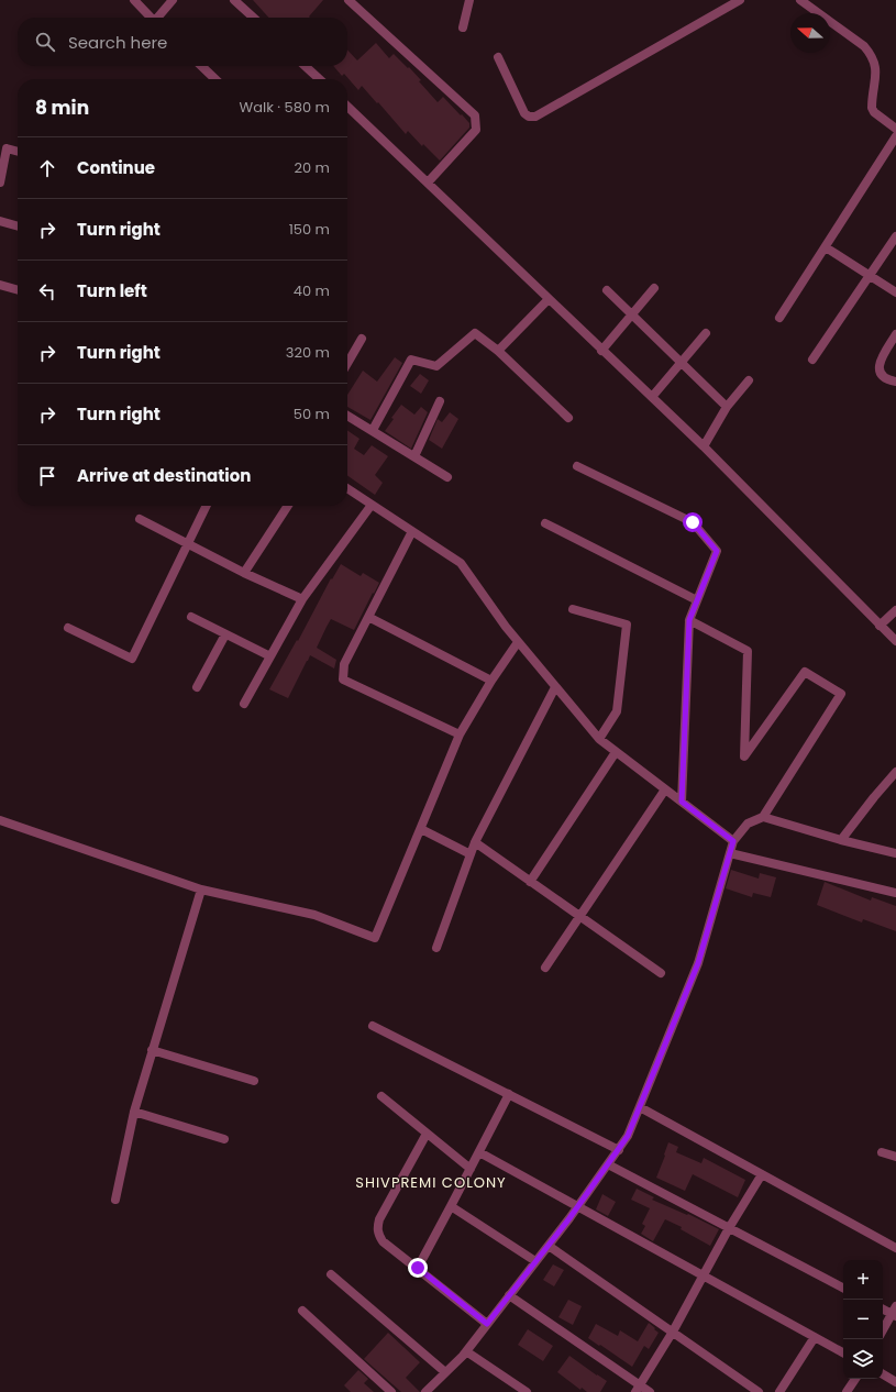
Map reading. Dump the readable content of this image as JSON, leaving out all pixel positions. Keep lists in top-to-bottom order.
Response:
{
  "districts": ["SHIVPREMI COLONY"],
  "north": "left",
  "page": {
    "search": "Search here",
    "heading": ["8 min", "Walk · 580 m"],
    "list": [
      ["Continue", "20 m"],
      ["Turn right", "150 m"],
      ["Turn left", "40 m"],
      ["Turn right", "320 m"],
      ["Turn right", "50 m"],
      "Arrive at destination"
    ],
    "map_buttons": ["+", "−"]
  }
}
